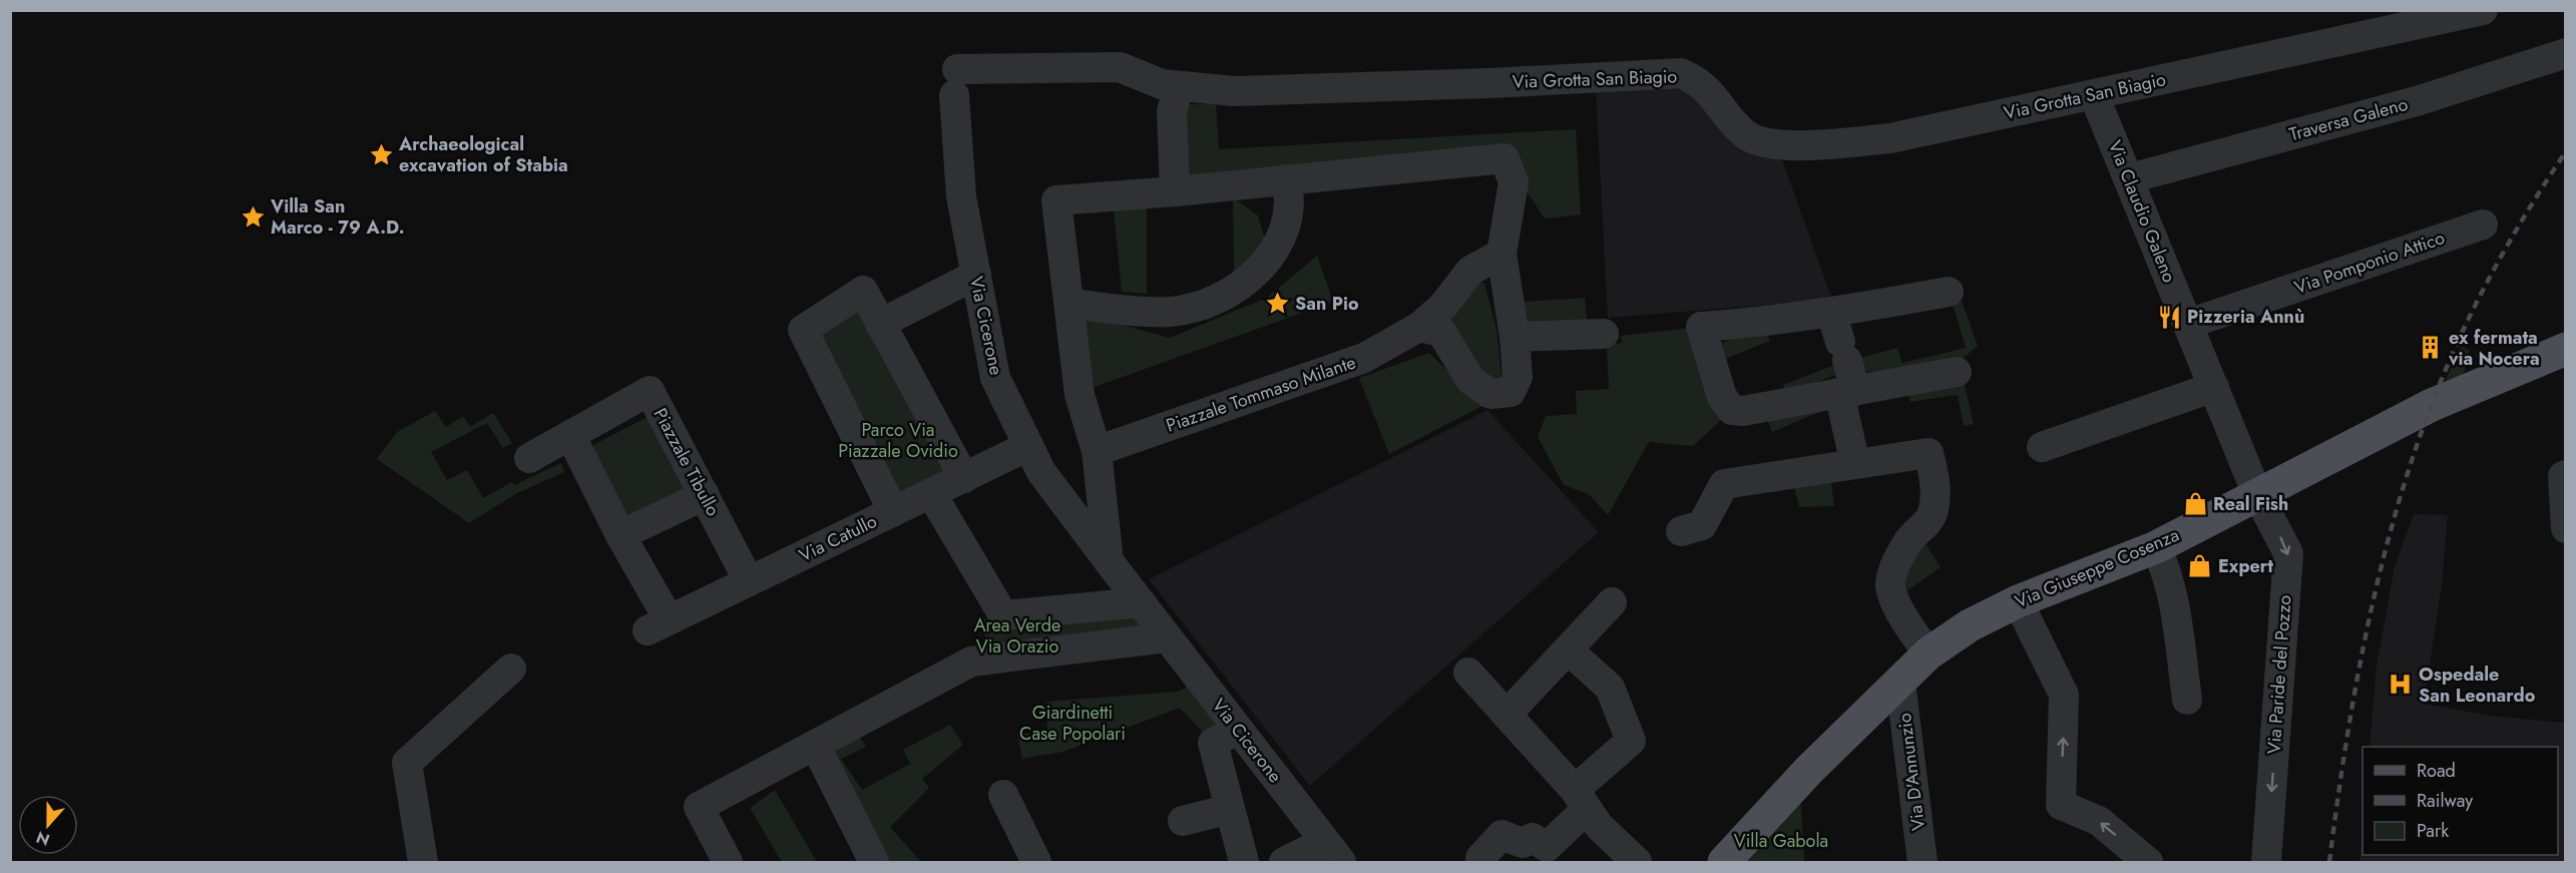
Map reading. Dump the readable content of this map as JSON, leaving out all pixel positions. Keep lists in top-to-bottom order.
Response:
{
  "streets": {
    "main road": ["Via Giuseppe Cosenza"],
    "street": [
      "Via Grotta San Biagio",
      "Traversa Galeno",
      "Via Claudio Galeno",
      "Via Pomponio Attico",
      "Via Cicerone",
      "Piazzale Tommaso Milante",
      "Piazzale Tibullo",
      "Via Catullo",
      "Via Paride del Pozzo",
      "Via D'Annunzio"
    ]
  },
  "crossings": [
    ["Via Grotta San Biagio", "Via Claudio Galeno"],
    ["Via Grotta San Biagio", "Via Cicerone"],
    ["Traversa Galeno", "Via Claudio Galeno"],
    ["Via Claudio Galeno", "Via Pomponio Attico"],
    ["Via Claudio Galeno", "Via Giuseppe Cosenza"],
    ["Via Claudio Galeno", "Via Paride del Pozzo"],
    ["Via Cicerone", "Via Catullo"],
    ["Piazzale Tibullo", "Via Catullo"],
    ["Via Giuseppe Cosenza", "Via Paride del Pozzo"],
    ["Via Giuseppe Cosenza", "Via D'Annunzio"]
  ],
  "parks": [
    "Parco Via Piazzale Ovidio",
    "Area Verde Via Orazio",
    "Giardinetti Case Popolari",
    "Villa Gabola"
  ],
  "places": {
    "place": ["Archaeological excavation of Stabia", "Villa San Marco - 79 A.D.", "San Pio"],
    "restaurant": ["Pizzeria Annù"],
    "building": ["ex fermata via Nocera"],
    "shop": ["Real Fish", "Expert"],
    "hospital": ["Ospedale San Leonardo"]
  },
  "legend": ["Road", "Railway", "Park"],
  "north": "bottom"
}
